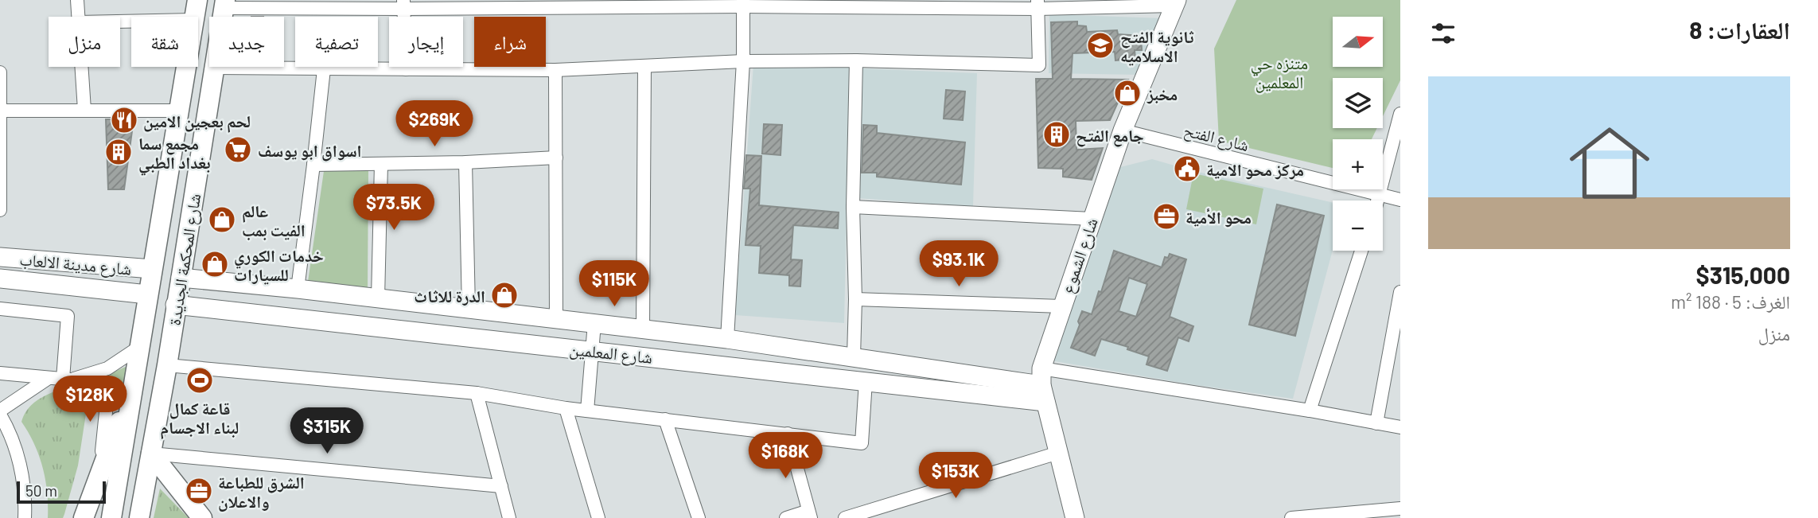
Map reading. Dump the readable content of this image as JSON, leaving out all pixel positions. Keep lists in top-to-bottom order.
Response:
{
  "streets": {
    "main road": ["شارع المحكمة الجديدة"],
    "street": [
      "شارع الفتح",
      "شارع الشموع",
      "شارع مدينة الالعاب",
      "شارع المعلمين"
    ]
  },
  "crossings": [
    ["شارع الفتح", "شارع الشموع"],
    ["شارع الشموع", "شارع المعلمين"],
    ["شارع المحكمة الجديدة", "شارع مدينة الالعاب"],
    ["شارع المحكمة الجديدة", "شارع المعلمين"]
  ],
  "parks": ["متنزه حي المعلمين"],
  "places": {
    "school or university": ["ثانوية الفتح الاسلاميه"],
    "shop": [
      "مخبز",
      "عالم الفيت بمب",
      "خدمات الكوري للسيارات",
      "الدرة للاثاث"
    ],
    "restaurant": ["لحم بعجين الامين"],
    "building": ["جامع الفتح", "مجمع سما بغداد الطبي"],
    "supermarket": ["اسواق ابو يوسف"],
    "public building": ["مركز محو الامية"],
    "office": ["محو الأمية", "الشرق للطباعة والاعلان"],
    "sports": ["قاعة كمال لبناء الاجسام"]
  },
  "scale_bar": "50 m",
  "north": "right",
  "page": {
    "heading": "العقارات: 8",
    "map_buttons": ["+", "−"],
    "chip": [
      "شراء",
      "إيجار",
      "تصفية",
      "جديد",
      "شقة",
      "منزل"
    ],
    "list": [
      {
        "name": "$315,000",
        "note": "الغرف: 5 · 188 m² · منزل"
      }
    ],
    "price": [
      "$269K",
      "$73.5K",
      "$93.1K",
      "$115K",
      "$128K",
      "$315K",
      "$168K",
      "$153K"
    ],
    "scale": "50 m"
  }
}
